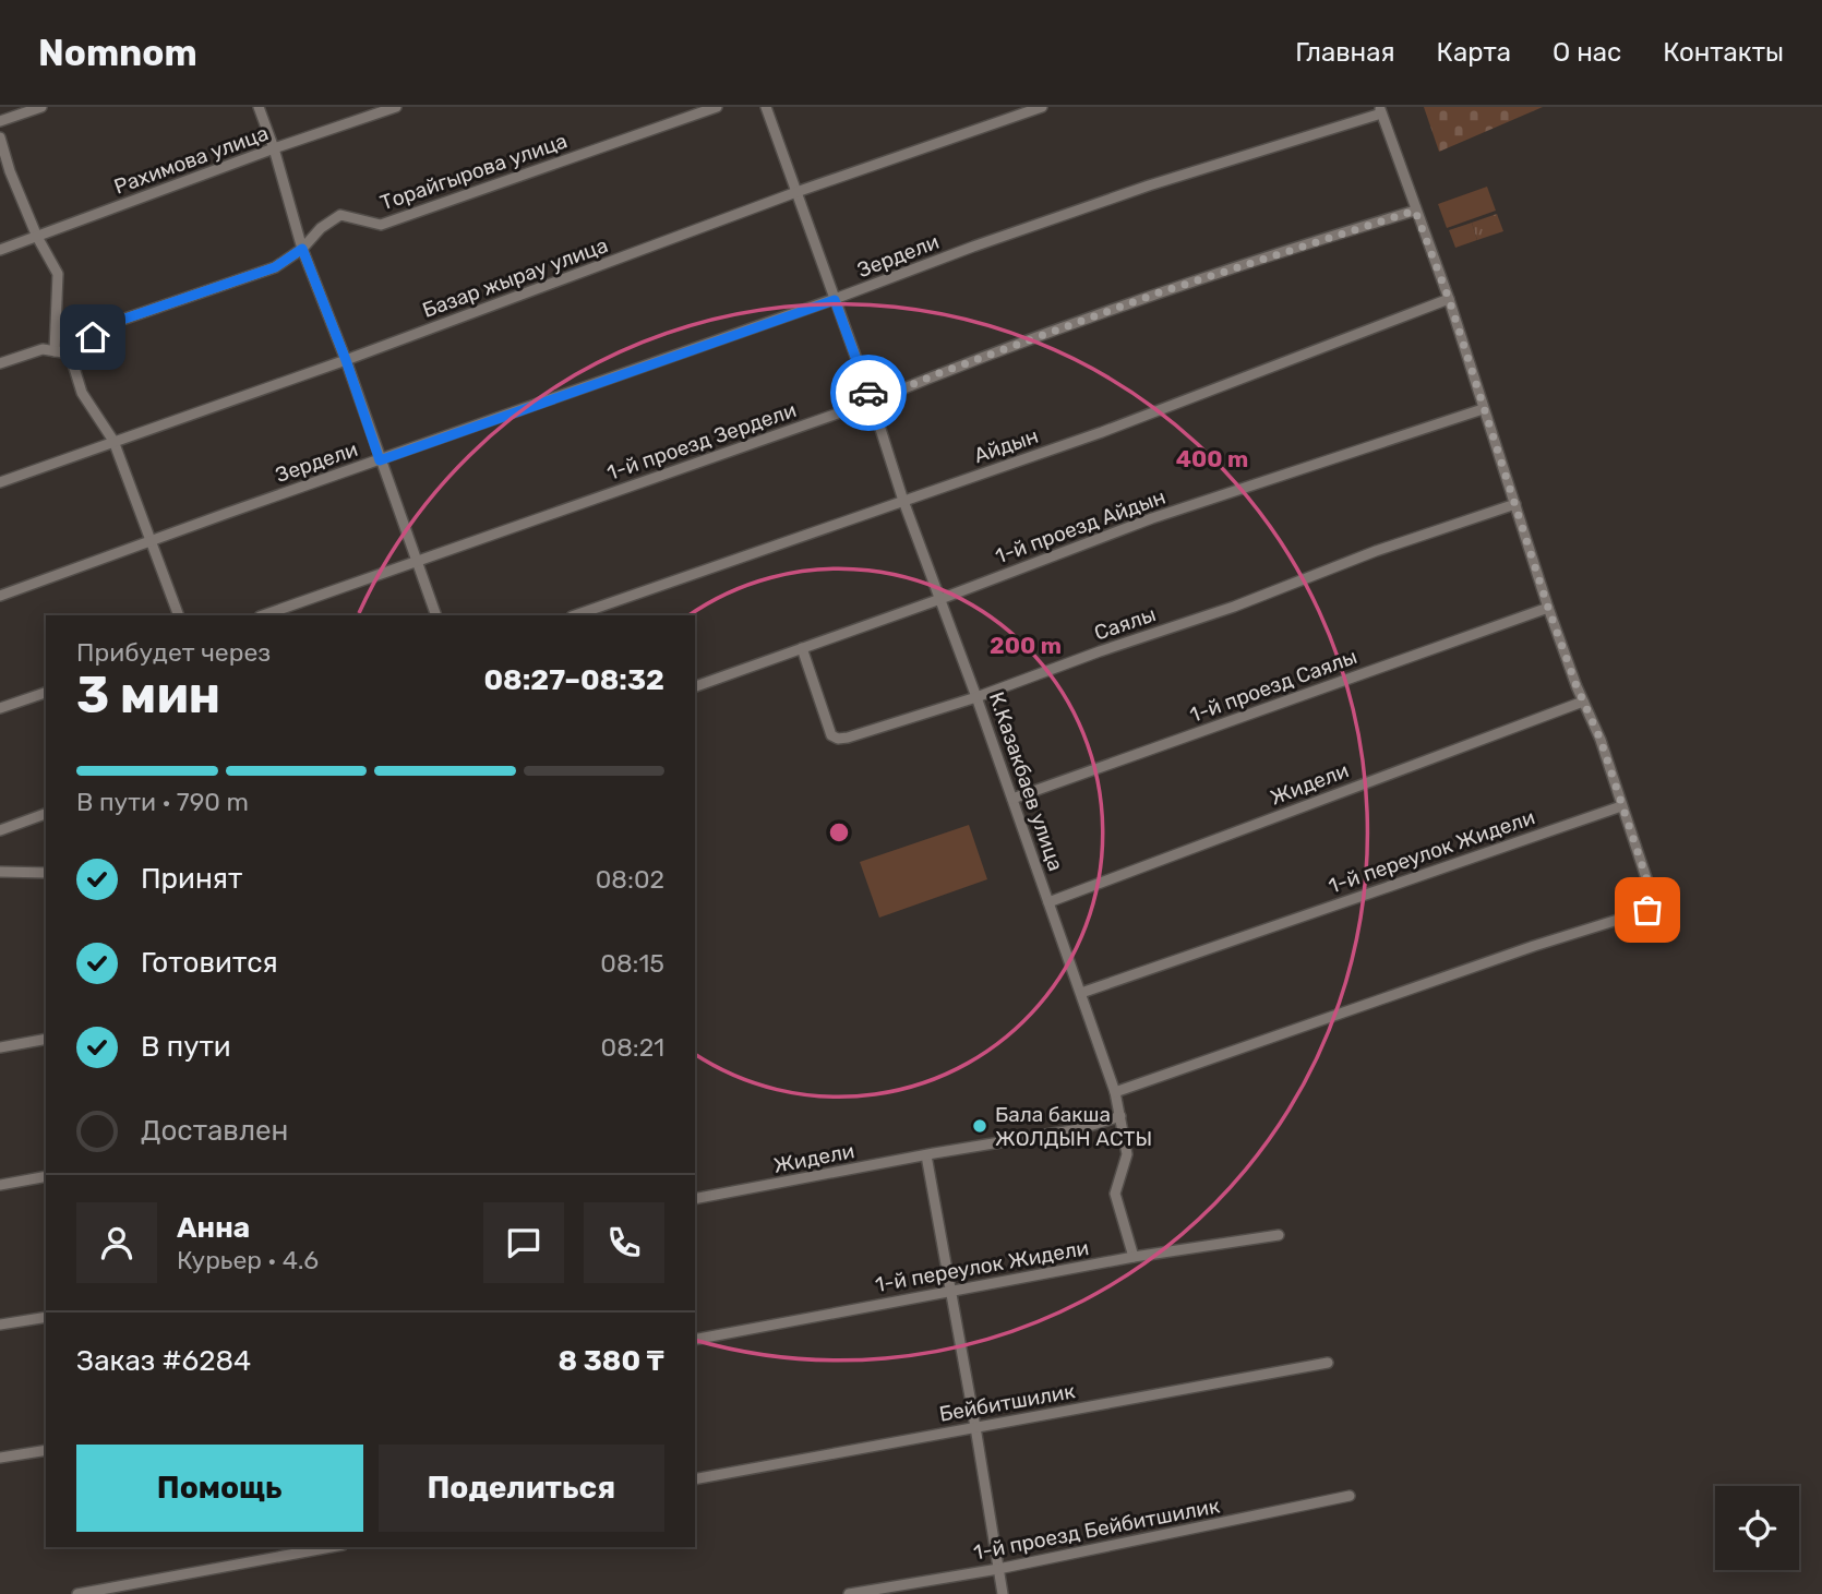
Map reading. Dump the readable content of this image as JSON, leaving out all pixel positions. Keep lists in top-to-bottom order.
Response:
{
  "streets": {
    "street": [
      "Рахимова улица",
      "Торайгырова улица",
      "Зердели",
      "Базар жырау улица",
      "1-й проезд Зердели",
      "Айдын",
      "1-й проезд Айдын",
      "Саялы",
      "1-й проезд Саялы",
      "К.Казакбаев улица",
      "Жидели",
      "1-й переулок Жидели",
      "Бейбитшилик",
      "1-й проезд Бейбитшилик"
    ]
  },
  "crossings": [
    ["Зердели", "К.Казакбаев улица"],
    ["Базар жырау улица", "К.Казакбаев улица"],
    ["1-й проезд Зердели", "К.Казакбаев улица"],
    ["Айдын", "К.Казакбаев улица"],
    ["1-й проезд Айдын", "Саялы"],
    ["1-й проезд Айдын", "К.Казакбаев улица"],
    ["Саялы", "К.Казакбаев улица"],
    ["1-й проезд Саялы", "К.Казакбаев улица"],
    ["К.Казакбаев улица", "Жидели"],
    ["К.Казакбаев улица", "1-й переулок Жидели"]
  ],
  "places": ["Бала бакша ЖОЛДЫН АСТЫ"],
  "page": {
    "header": "Nomnom",
    "nav": [
      "Главная",
      "Карта",
      "О нас",
      "Контакты"
    ],
    "heading": ["3 мин", "Прибудет через", "08:27–08:32"],
    "panel": [
      "Анна",
      "Курьер · 4.6",
      "Заказ #6284",
      "8 380 ₸"
    ],
    "bar": "В пути · 790 m",
    "list": [
      ["Принят", "08:02"],
      ["Готовится", "08:15"],
      ["В пути", "08:21"],
      "Доставлен"
    ],
    "buttons": ["Помощь", "Поделиться"]
  },
  "rings": ["400 m", "200 m"]
}
